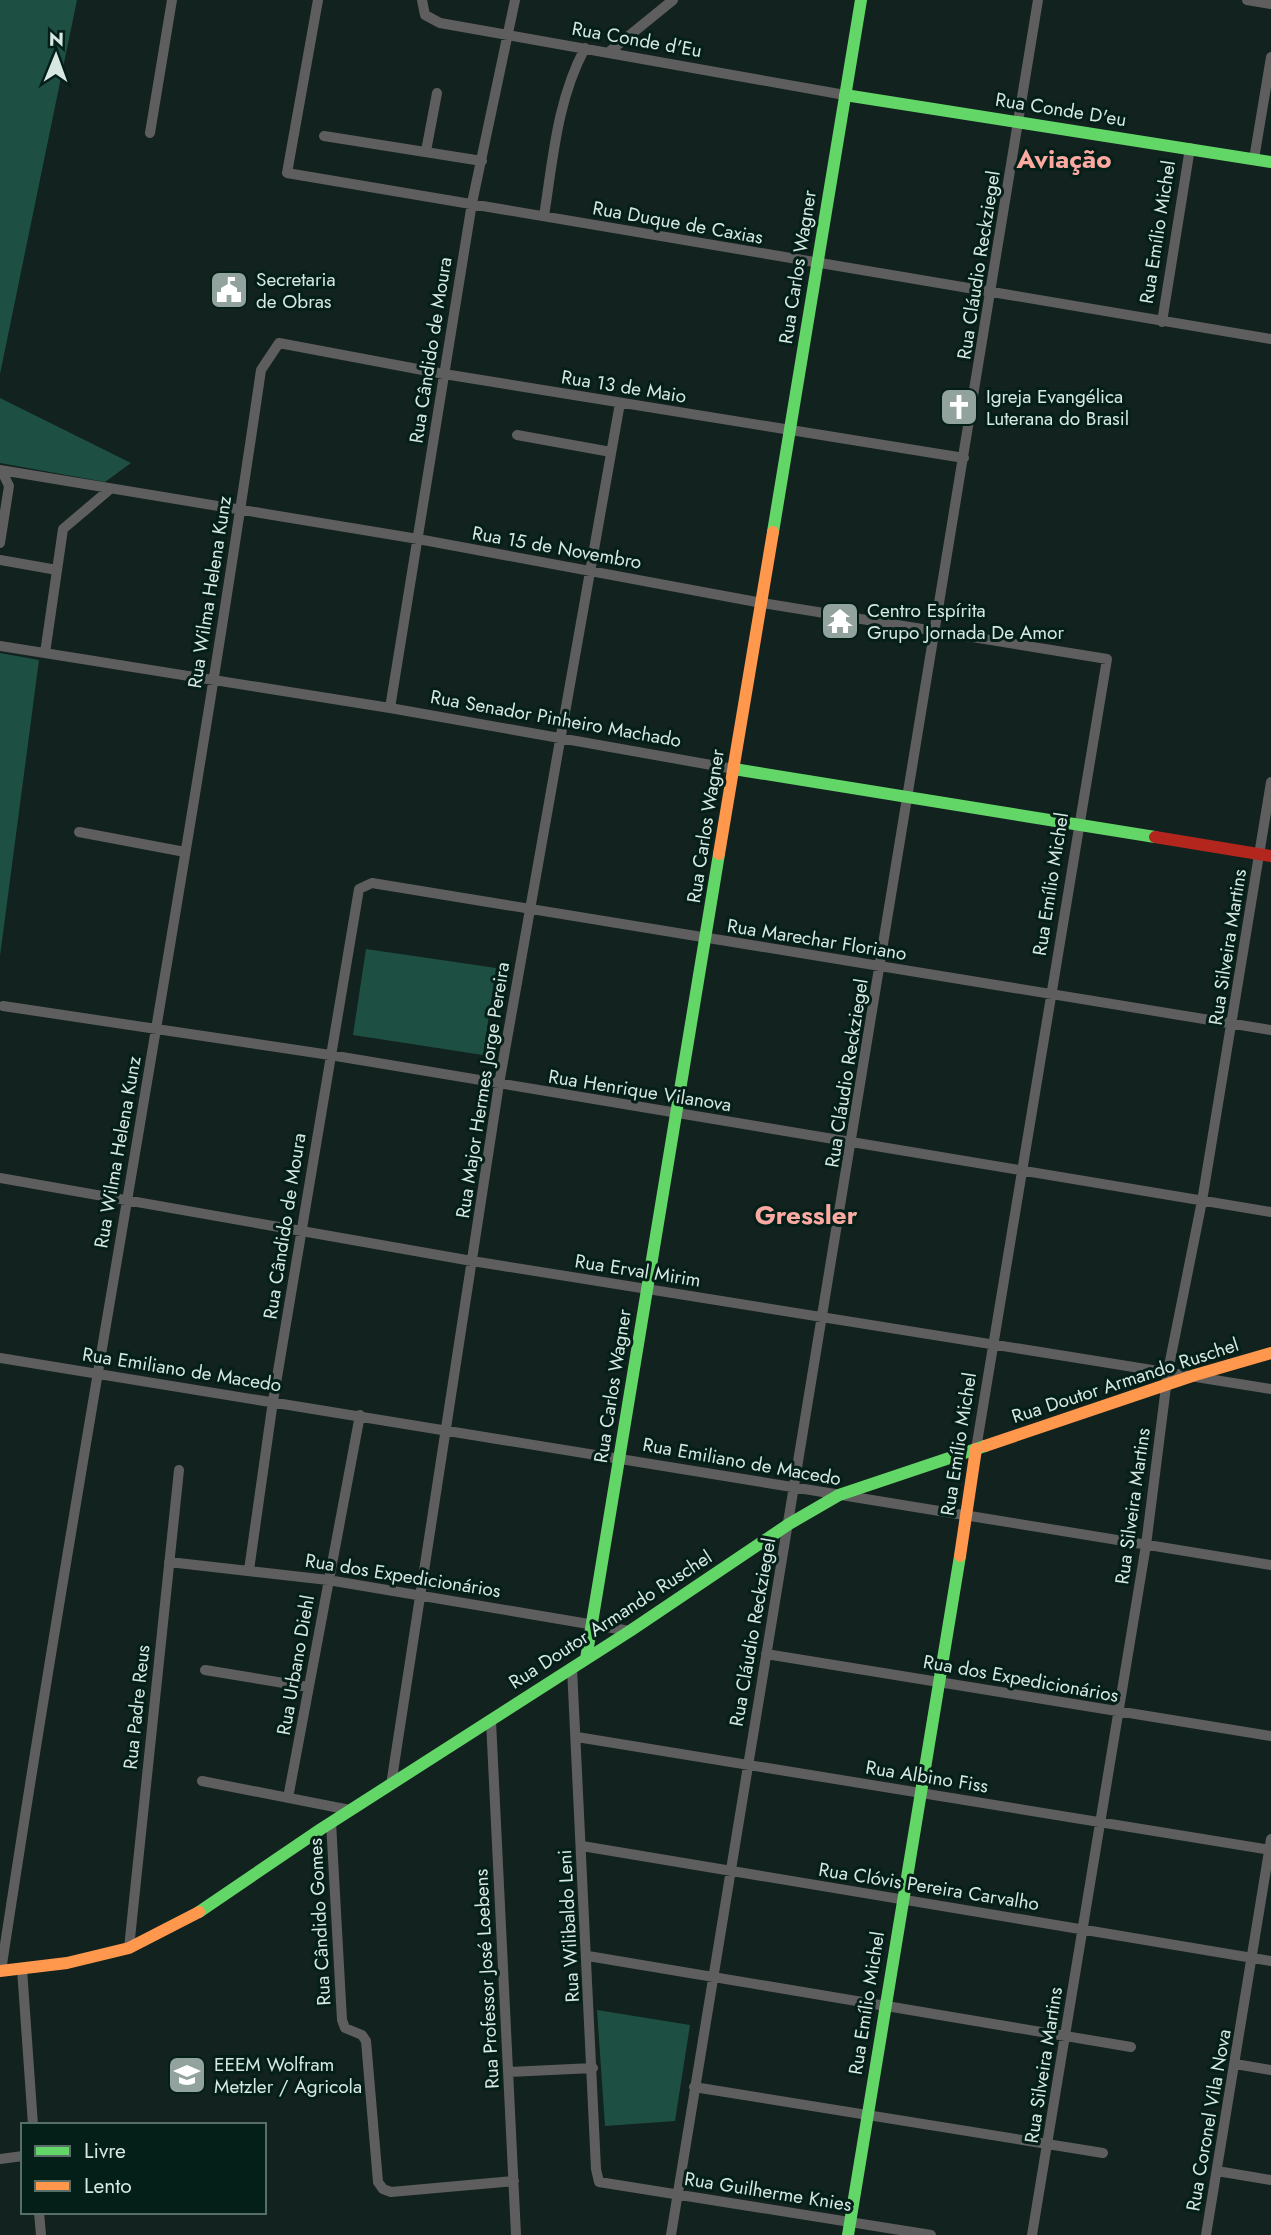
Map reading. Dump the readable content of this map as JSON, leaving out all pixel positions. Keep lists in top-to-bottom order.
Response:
{
  "streets": {
    "main road": [
      "Rua Conde D'eu",
      "Rua Emílio Michel",
      "Rua Carlos Wagner",
      "Rua Senador Pinheiro Machado",
      "Rua Doutor Armando Ruschel"
    ],
    "street": [
      "Rua Conde d'Eu",
      "Rua Duque de Caxias",
      "Rua Cláudio Reckziegel",
      "Rua Cândido de Moura",
      "Rua 13 de Maio",
      "Rua 15 de Novembro",
      "Rua Wilma Helena Kunz",
      "Rua Marechar Floriano",
      "Rua Silveira Martins",
      "Rua Major Hermes Jorge Pereira",
      "Rua Henrique Vilanova",
      "Rua Erval Mirim",
      "Rua Emiliano de Macedo",
      "Rua dos Expedicionários",
      "Rua Urbano Diehl",
      "Rua Padre Reus",
      "Rua Albino Fiss",
      "Rua Clóvis Pereira Carvalho",
      "Rua Cândido Gomes",
      "Rua Wilibaldo Leni",
      "Rua Professor José Loebens",
      "Rua Coronel Vila Nova",
      "Rua Guilherme Knies"
    ]
  },
  "crossings": [
    ["Rua Conde d'Eu", "Rua Conde D'eu"],
    ["Rua Conde d'Eu", "Rua Carlos Wagner"],
    ["Rua Conde d'Eu", "Rua Cândido de Moura"],
    ["Rua Conde D'eu", "Rua Emílio Michel"],
    ["Rua Conde D'eu", "Rua Cláudio Reckziegel"],
    ["Rua Conde D'eu", "Rua Carlos Wagner"],
    ["Rua Duque de Caxias", "Rua Emílio Michel"],
    ["Rua Duque de Caxias", "Rua Cláudio Reckziegel"],
    ["Rua Duque de Caxias", "Rua Carlos Wagner"],
    ["Rua Duque de Caxias", "Rua Cândido de Moura"],
    ["Rua Emílio Michel", "Rua 15 de Novembro"],
    ["Rua Emílio Michel", "Rua Senador Pinheiro Machado"],
    ["Rua Emílio Michel", "Rua Marechar Floriano"],
    ["Rua Emílio Michel", "Rua Henrique Vilanova"],
    ["Rua Emílio Michel", "Rua Erval Mirim"],
    ["Rua Emílio Michel", "Rua Emiliano de Macedo"],
    ["Rua Emílio Michel", "Rua Doutor Armando Ruschel"],
    ["Rua Emílio Michel", "Rua dos Expedicionários"],
    ["Rua Emílio Michel", "Rua Albino Fiss"],
    ["Rua Emílio Michel", "Rua Clóvis Pereira Carvalho"],
    ["Rua Emílio Michel", "Rua Guilherme Knies"],
    ["Rua Cláudio Reckziegel", "Rua 13 de Maio"],
    ["Rua Cláudio Reckziegel", "Rua 15 de Novembro"],
    ["Rua Cláudio Reckziegel", "Rua Senador Pinheiro Machado"],
    ["Rua Cláudio Reckziegel", "Rua Marechar Floriano"],
    ["Rua Cláudio Reckziegel", "Rua Henrique Vilanova"],
    ["Rua Cláudio Reckziegel", "Rua Erval Mirim"],
    ["Rua Cláudio Reckziegel", "Rua Emiliano de Macedo"],
    ["Rua Cláudio Reckziegel", "Rua Doutor Armando Ruschel"],
    ["Rua Cláudio Reckziegel", "Rua dos Expedicionários"],
    ["Rua Cláudio Reckziegel", "Rua Albino Fiss"],
    ["Rua Cláudio Reckziegel", "Rua Clóvis Pereira Carvalho"],
    ["Rua Cláudio Reckziegel", "Rua Guilherme Knies"],
    ["Rua Carlos Wagner", "Rua 13 de Maio"],
    ["Rua Carlos Wagner", "Rua 15 de Novembro"],
    ["Rua Carlos Wagner", "Rua Senador Pinheiro Machado"],
    ["Rua Carlos Wagner", "Rua Marechar Floriano"],
    ["Rua Carlos Wagner", "Rua Henrique Vilanova"],
    ["Rua Carlos Wagner", "Rua Erval Mirim"],
    ["Rua Carlos Wagner", "Rua Emiliano de Macedo"],
    ["Rua Carlos Wagner", "Rua Doutor Armando Ruschel"],
    ["Rua Carlos Wagner", "Rua dos Expedicionários"],
    ["Rua Cândido de Moura", "Rua 13 de Maio"],
    ["Rua Cândido de Moura", "Rua 15 de Novembro"],
    ["Rua Cândido de Moura", "Rua Senador Pinheiro Machado"],
    ["Rua Cândido de Moura", "Rua Marechar Floriano"],
    ["Rua Cândido de Moura", "Rua Henrique Vilanova"],
    ["Rua Cândido de Moura", "Rua Erval Mirim"],
    ["Rua Cândido de Moura", "Rua Emiliano de Macedo"],
    ["Rua Cândido de Moura", "Rua dos Expedicionários"],
    ["Rua 13 de Maio", "Rua Wilma Helena Kunz"],
    ["Rua 13 de Maio", "Rua Major Hermes Jorge Pereira"],
    ["Rua 15 de Novembro", "Rua Wilma Helena Kunz"],
    ["Rua 15 de Novembro", "Rua Major Hermes Jorge Pereira"],
    ["Rua Wilma Helena Kunz", "Rua Senador Pinheiro Machado"],
    ["Rua Wilma Helena Kunz", "Rua Henrique Vilanova"],
    ["Rua Wilma Helena Kunz", "Rua Erval Mirim"],
    ["Rua Wilma Helena Kunz", "Rua Emiliano de Macedo"],
    ["Rua Wilma Helena Kunz", "Rua Doutor Armando Ruschel"],
    ["Rua Senador Pinheiro Machado", "Rua Silveira Martins"],
    ["Rua Senador Pinheiro Machado", "Rua Major Hermes Jorge Pereira"],
    ["Rua Marechar Floriano", "Rua Silveira Martins"],
    ["Rua Marechar Floriano", "Rua Major Hermes Jorge Pereira"],
    ["Rua Silveira Martins", "Rua Henrique Vilanova"],
    ["Rua Silveira Martins", "Rua Erval Mirim"],
    ["Rua Silveira Martins", "Rua Emiliano de Macedo"],
    ["Rua Silveira Martins", "Rua Doutor Armando Ruschel"],
    ["Rua Silveira Martins", "Rua dos Expedicionários"],
    ["Rua Silveira Martins", "Rua Albino Fiss"],
    ["Rua Silveira Martins", "Rua Clóvis Pereira Carvalho"],
    ["Rua Major Hermes Jorge Pereira", "Rua Henrique Vilanova"],
    ["Rua Major Hermes Jorge Pereira", "Rua Erval Mirim"],
    ["Rua Major Hermes Jorge Pereira", "Rua Emiliano de Macedo"],
    ["Rua Major Hermes Jorge Pereira", "Rua Doutor Armando Ruschel"],
    ["Rua Major Hermes Jorge Pereira", "Rua dos Expedicionários"],
    ["Rua Erval Mirim", "Rua Doutor Armando Ruschel"],
    ["Rua Emiliano de Macedo", "Rua Doutor Armando Ruschel"],
    ["Rua Emiliano de Macedo", "Rua Urbano Diehl"],
    ["Rua Doutor Armando Ruschel", "Rua dos Expedicionários"],
    ["Rua Doutor Armando Ruschel", "Rua Padre Reus"],
    ["Rua Doutor Armando Ruschel", "Rua Cândido Gomes"],
    ["Rua Doutor Armando Ruschel", "Rua Wilibaldo Leni"],
    ["Rua Doutor Armando Ruschel", "Rua Professor José Loebens"],
    ["Rua dos Expedicionários", "Rua Urbano Diehl"],
    ["Rua dos Expedicionários", "Rua Padre Reus"],
    ["Rua Albino Fiss", "Rua Wilibaldo Leni"],
    ["Rua Albino Fiss", "Rua Coronel Vila Nova"],
    ["Rua Clóvis Pereira Carvalho", "Rua Wilibaldo Leni"],
    ["Rua Clóvis Pereira Carvalho", "Rua Coronel Vila Nova"],
    ["Rua Cândido Gomes", "Rua Professor José Loebens"],
    ["Rua Wilibaldo Leni", "Rua Guilherme Knies"]
  ],
  "districts": ["Aviação", "Gressler"],
  "places": {
    "public building": ["Secretaria de Obras"],
    "church": ["Igreja Evangélica Luterana do Brasil"],
    "temple": ["Centro Espírita Grupo Jornada De Amor"],
    "school or university": ["EEEM Wolfram Metzler / Agricola"]
  },
  "legend": ["Livre", "Lento"],
  "north": "top"
}
